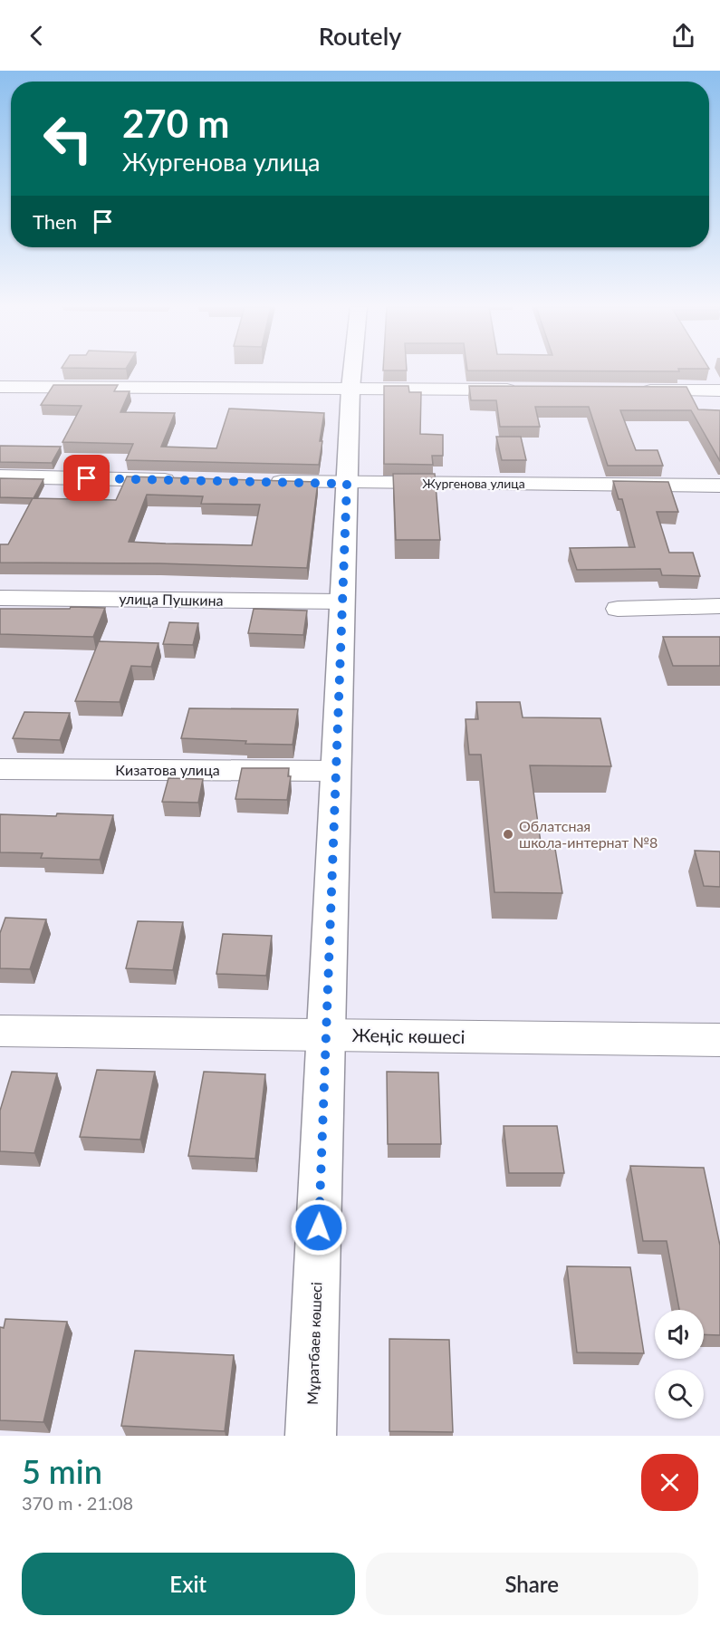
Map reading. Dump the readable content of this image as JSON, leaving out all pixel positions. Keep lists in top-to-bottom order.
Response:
{
  "streets": {
    "street": [
      "Жургенова улица",
      "улица Пушкина",
      "Кизатова улица",
      "Жеңіс көшесі",
      "Мұратбаев көшесі"
    ]
  },
  "crossings": [
    ["Жургенова улица", "Мұратбаев көшесі"],
    ["улица Пушкина", "Мұратбаев көшесі"],
    ["Кизатова улица", "Мұратбаев көшесі"],
    ["Жеңіс көшесі", "Мұратбаев көшесі"]
  ],
  "places": ["Облатсная школа-интернат №8"],
  "page": {
    "header": "Routely",
    "turn": ["270 m", "Жургенова улица"],
    "then": "Then",
    "heading": ["5 min", "370 m · 21:08"],
    "buttons": ["Exit", "Share"]
  }
}
